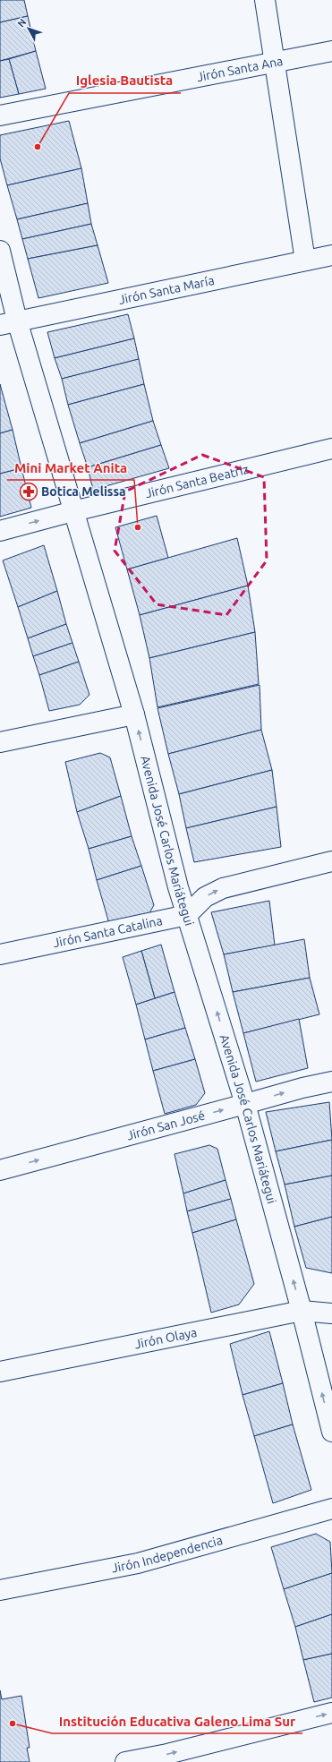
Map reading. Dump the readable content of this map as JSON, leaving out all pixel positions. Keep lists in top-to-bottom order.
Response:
{
  "streets": {
    "street": [
      "Jirón Santa Ana",
      "Jirón Santa María",
      "Jirón Santa Beatriz",
      "Avenida José Carlos Mariátegui",
      "Jirón Santa Catalina",
      "Jirón San José",
      "Jirón Olaya",
      "Jirón Independencia"
    ]
  },
  "crossings": [
    ["Jirón Santa María", "Avenida José Carlos Mariátegui"],
    ["Jirón Santa Beatriz", "Avenida José Carlos Mariátegui"],
    ["Avenida José Carlos Mariátegui", "Jirón Santa Catalina"],
    ["Avenida José Carlos Mariátegui", "Jirón San José"],
    ["Avenida José Carlos Mariátegui", "Jirón Olaya"]
  ],
  "one_way": ["Avenida José Carlos Mariátegui", "Jirón San José"],
  "places": {
    "other": ["Iglesia Bautista", "Mini Market Anita", "Institución Educativa Galeno Lima Sur"],
    "pharmacy": ["Botica Melissa"]
  },
  "north": "top left"
}
